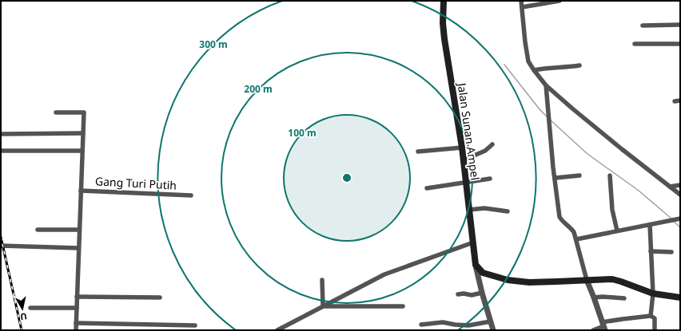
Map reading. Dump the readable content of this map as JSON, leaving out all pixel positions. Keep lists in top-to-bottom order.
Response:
{
  "streets": {
    "main road": ["Jalan Sunan Ampel"],
    "street": ["Gang Turi Putih"]
  },
  "north": "bottom",
  "rings": ["300 m", "200 m", "100 m"]
}
